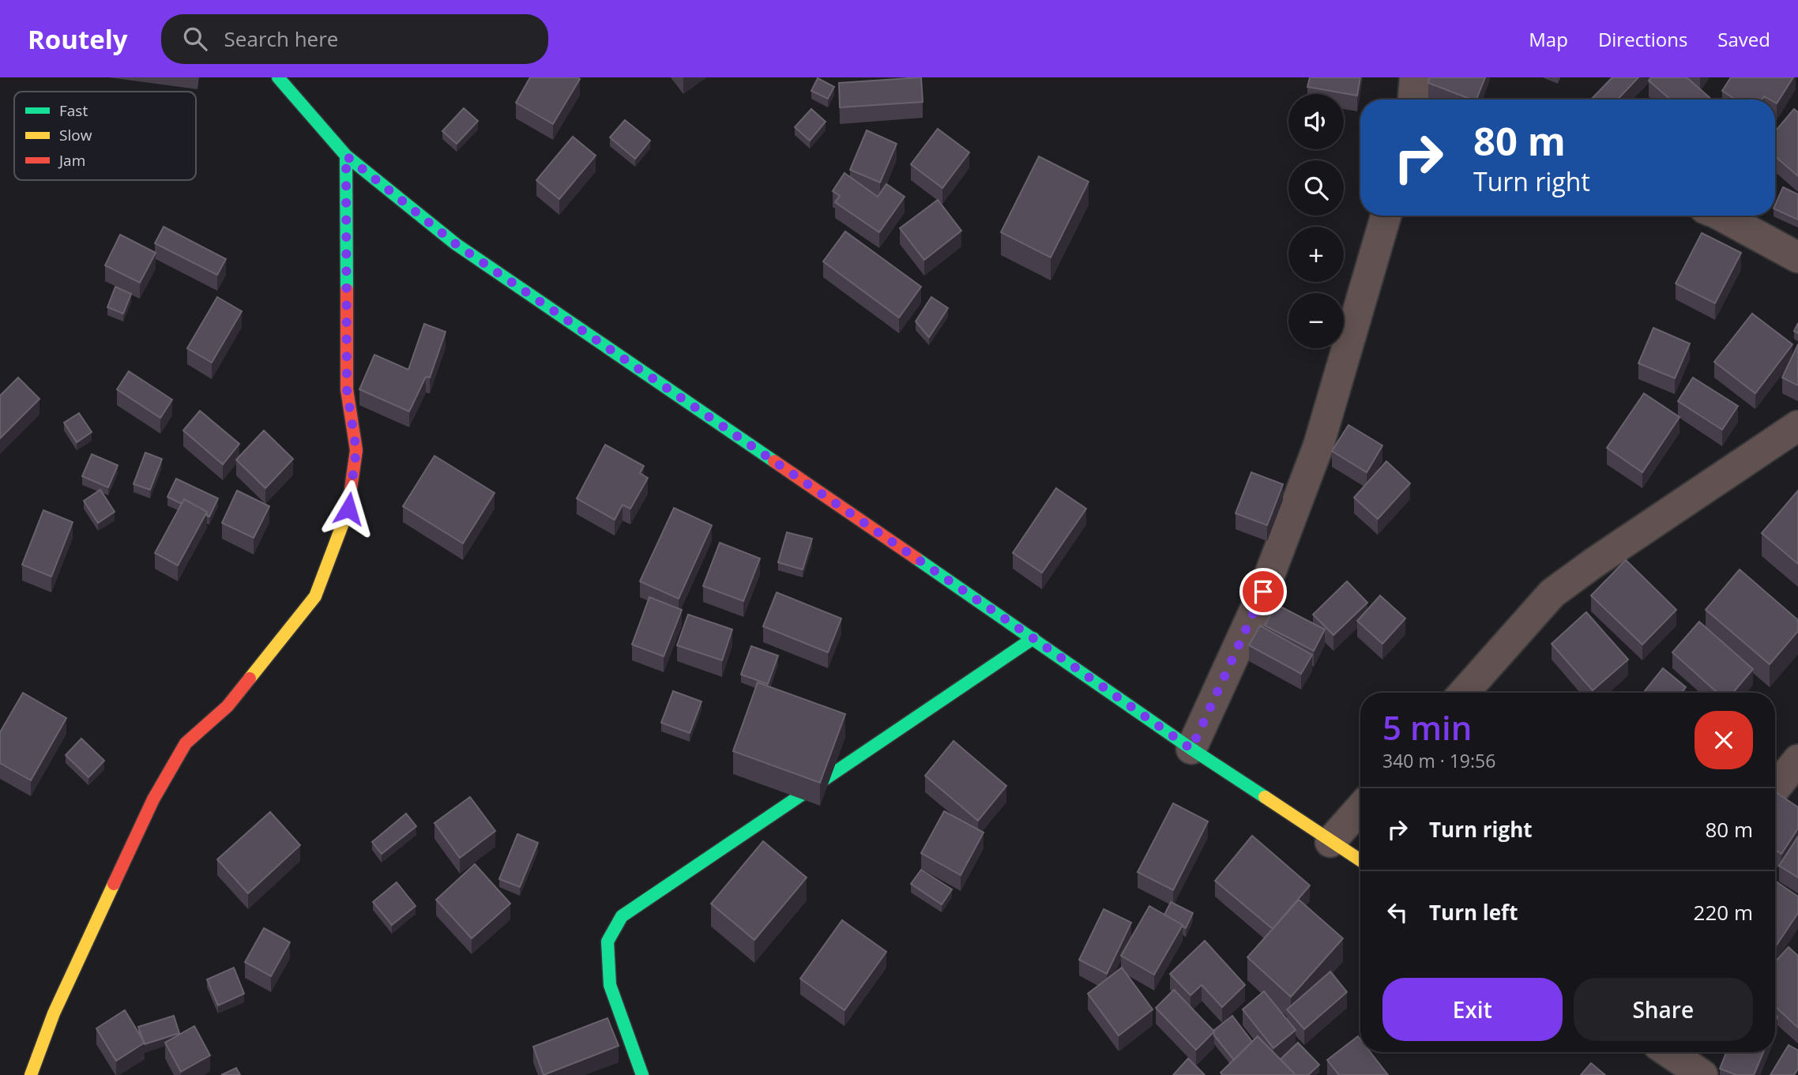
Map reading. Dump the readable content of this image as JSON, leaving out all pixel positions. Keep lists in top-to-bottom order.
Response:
{
  "legend": ["Fast", "Slow", "Jam"],
  "page": {
    "header": "Routely",
    "search": "Search here",
    "nav": ["Map", "Directions", "Saved"],
    "map_buttons": ["+", "−"],
    "turn": ["80 m", "Turn right"],
    "heading": ["5 min", "340 m · 19:56"],
    "list": [
      {
        "name": "Turn right",
        "value": "80 m"
      },
      {
        "name": "Turn left",
        "value": "220 m"
      }
    ],
    "buttons": ["Exit", "Share"]
  }
}
